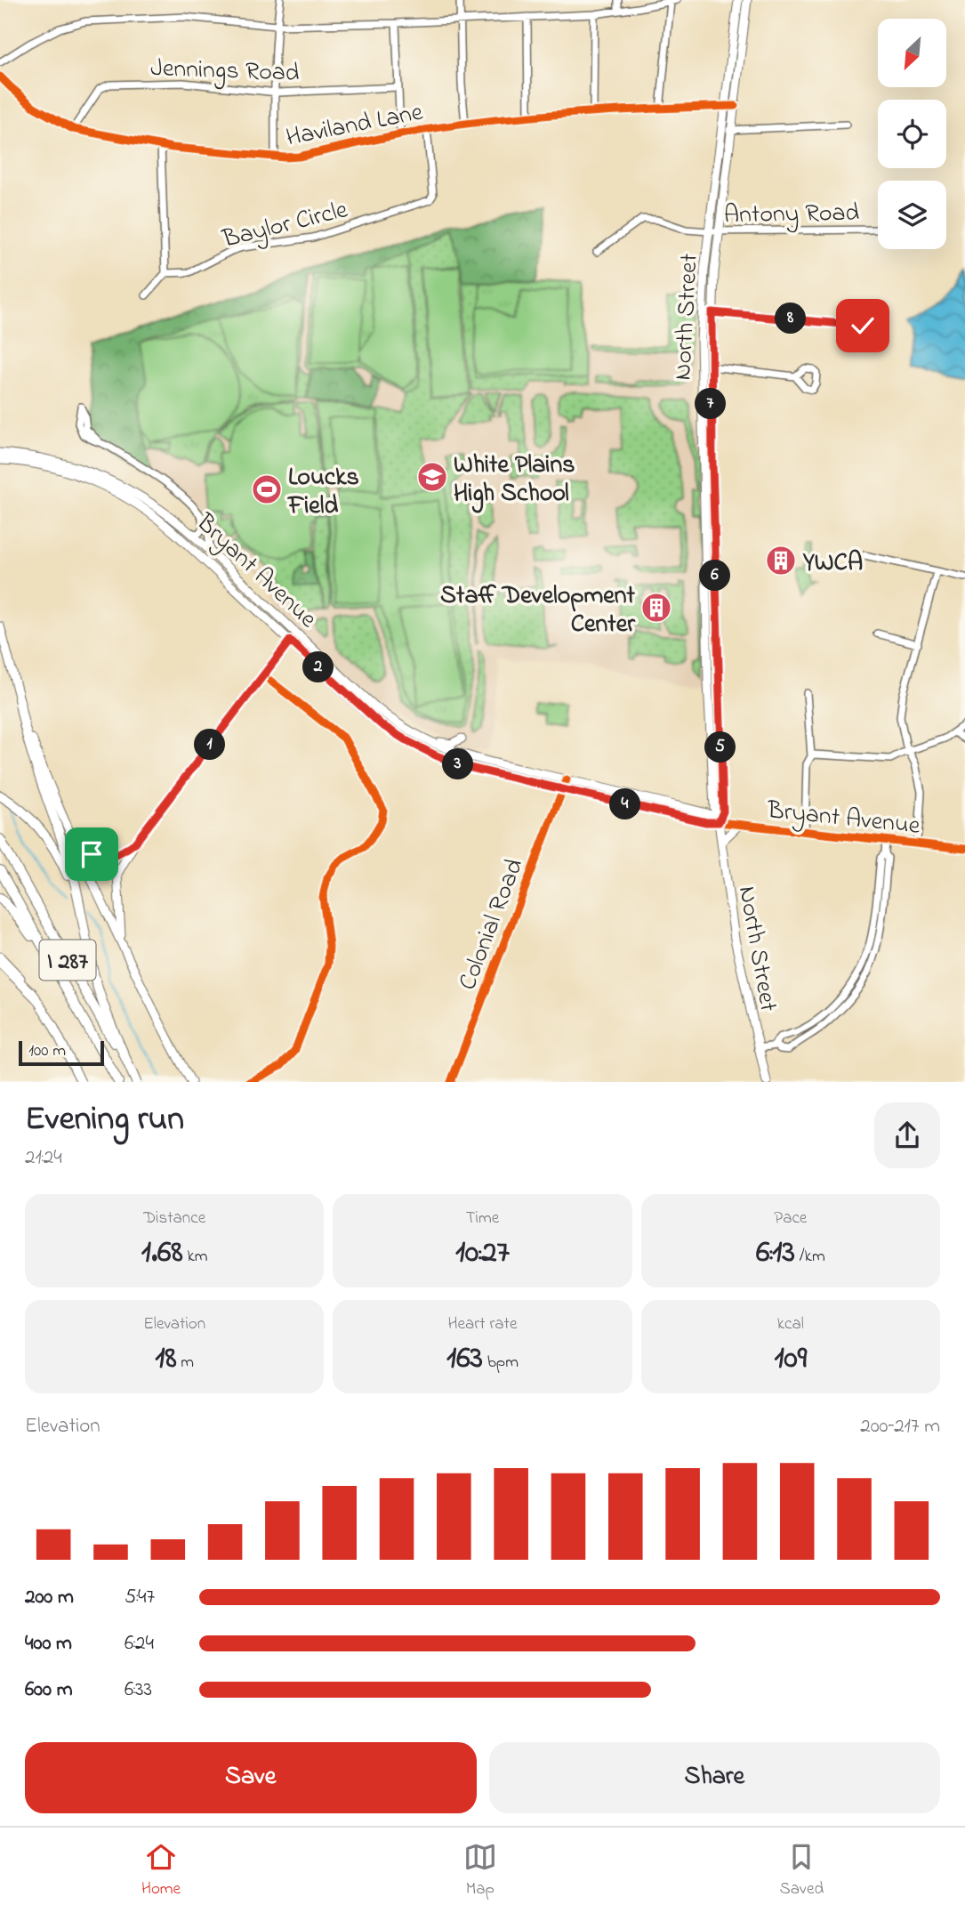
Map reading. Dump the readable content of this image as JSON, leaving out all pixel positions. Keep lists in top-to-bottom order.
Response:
{
  "streets": {
    "highway": ["I 287"],
    "main road": ["North Street", "Bryant Avenue"],
    "street": [
      "Jennings Road",
      "Haviland Lane",
      "Antony Road",
      "Baylor Circle",
      "Colonial Road"
    ]
  },
  "crossings": [
    ["Jennings Road", "Haviland Lane"],
    ["Haviland Lane", "Baylor Circle"],
    ["Haviland Lane", "North Street"],
    ["Antony Road", "North Street"],
    ["North Street", "Bryant Avenue"],
    ["Bryant Avenue", "Colonial Road"]
  ],
  "places": {
    "school or university": ["White Plains High School"],
    "sports": ["Loucks Field"],
    "building": ["YWCA", "Staff Development Center"]
  },
  "scale_bar": "100 m",
  "north": "bottom left",
  "page": {
    "pins": [
      "8",
      "7",
      "6",
      "2",
      "1",
      "5",
      "3",
      "4"
    ],
    "scale": "100 m",
    "heading": ["Evening run", "21:24"],
    "stats": [
      ["Distance", "1.68 km"],
      ["Time", "10:27"],
      ["Pace", "6:13 /km"],
      ["Elevation", "18 m"],
      ["Heart rate", "163 bpm"],
      ["kcal", "109"]
    ],
    "chart": ["Elevation", "200–217 m"],
    "list": [
      {
        "name": "200 m",
        "note": "5:47"
      },
      {
        "name": "400 m",
        "note": "6:24"
      },
      {
        "name": "600 m",
        "note": "6:33"
      }
    ],
    "buttons": ["Save", "Share"],
    "tabs": ["Home", "Map", "Saved"]
  }
}
